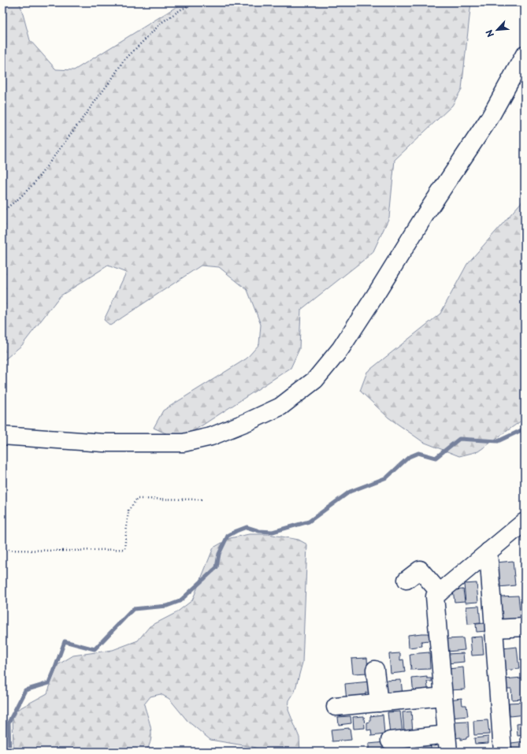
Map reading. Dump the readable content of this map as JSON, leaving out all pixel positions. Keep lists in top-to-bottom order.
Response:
{
  "north": "bottom left"
}
